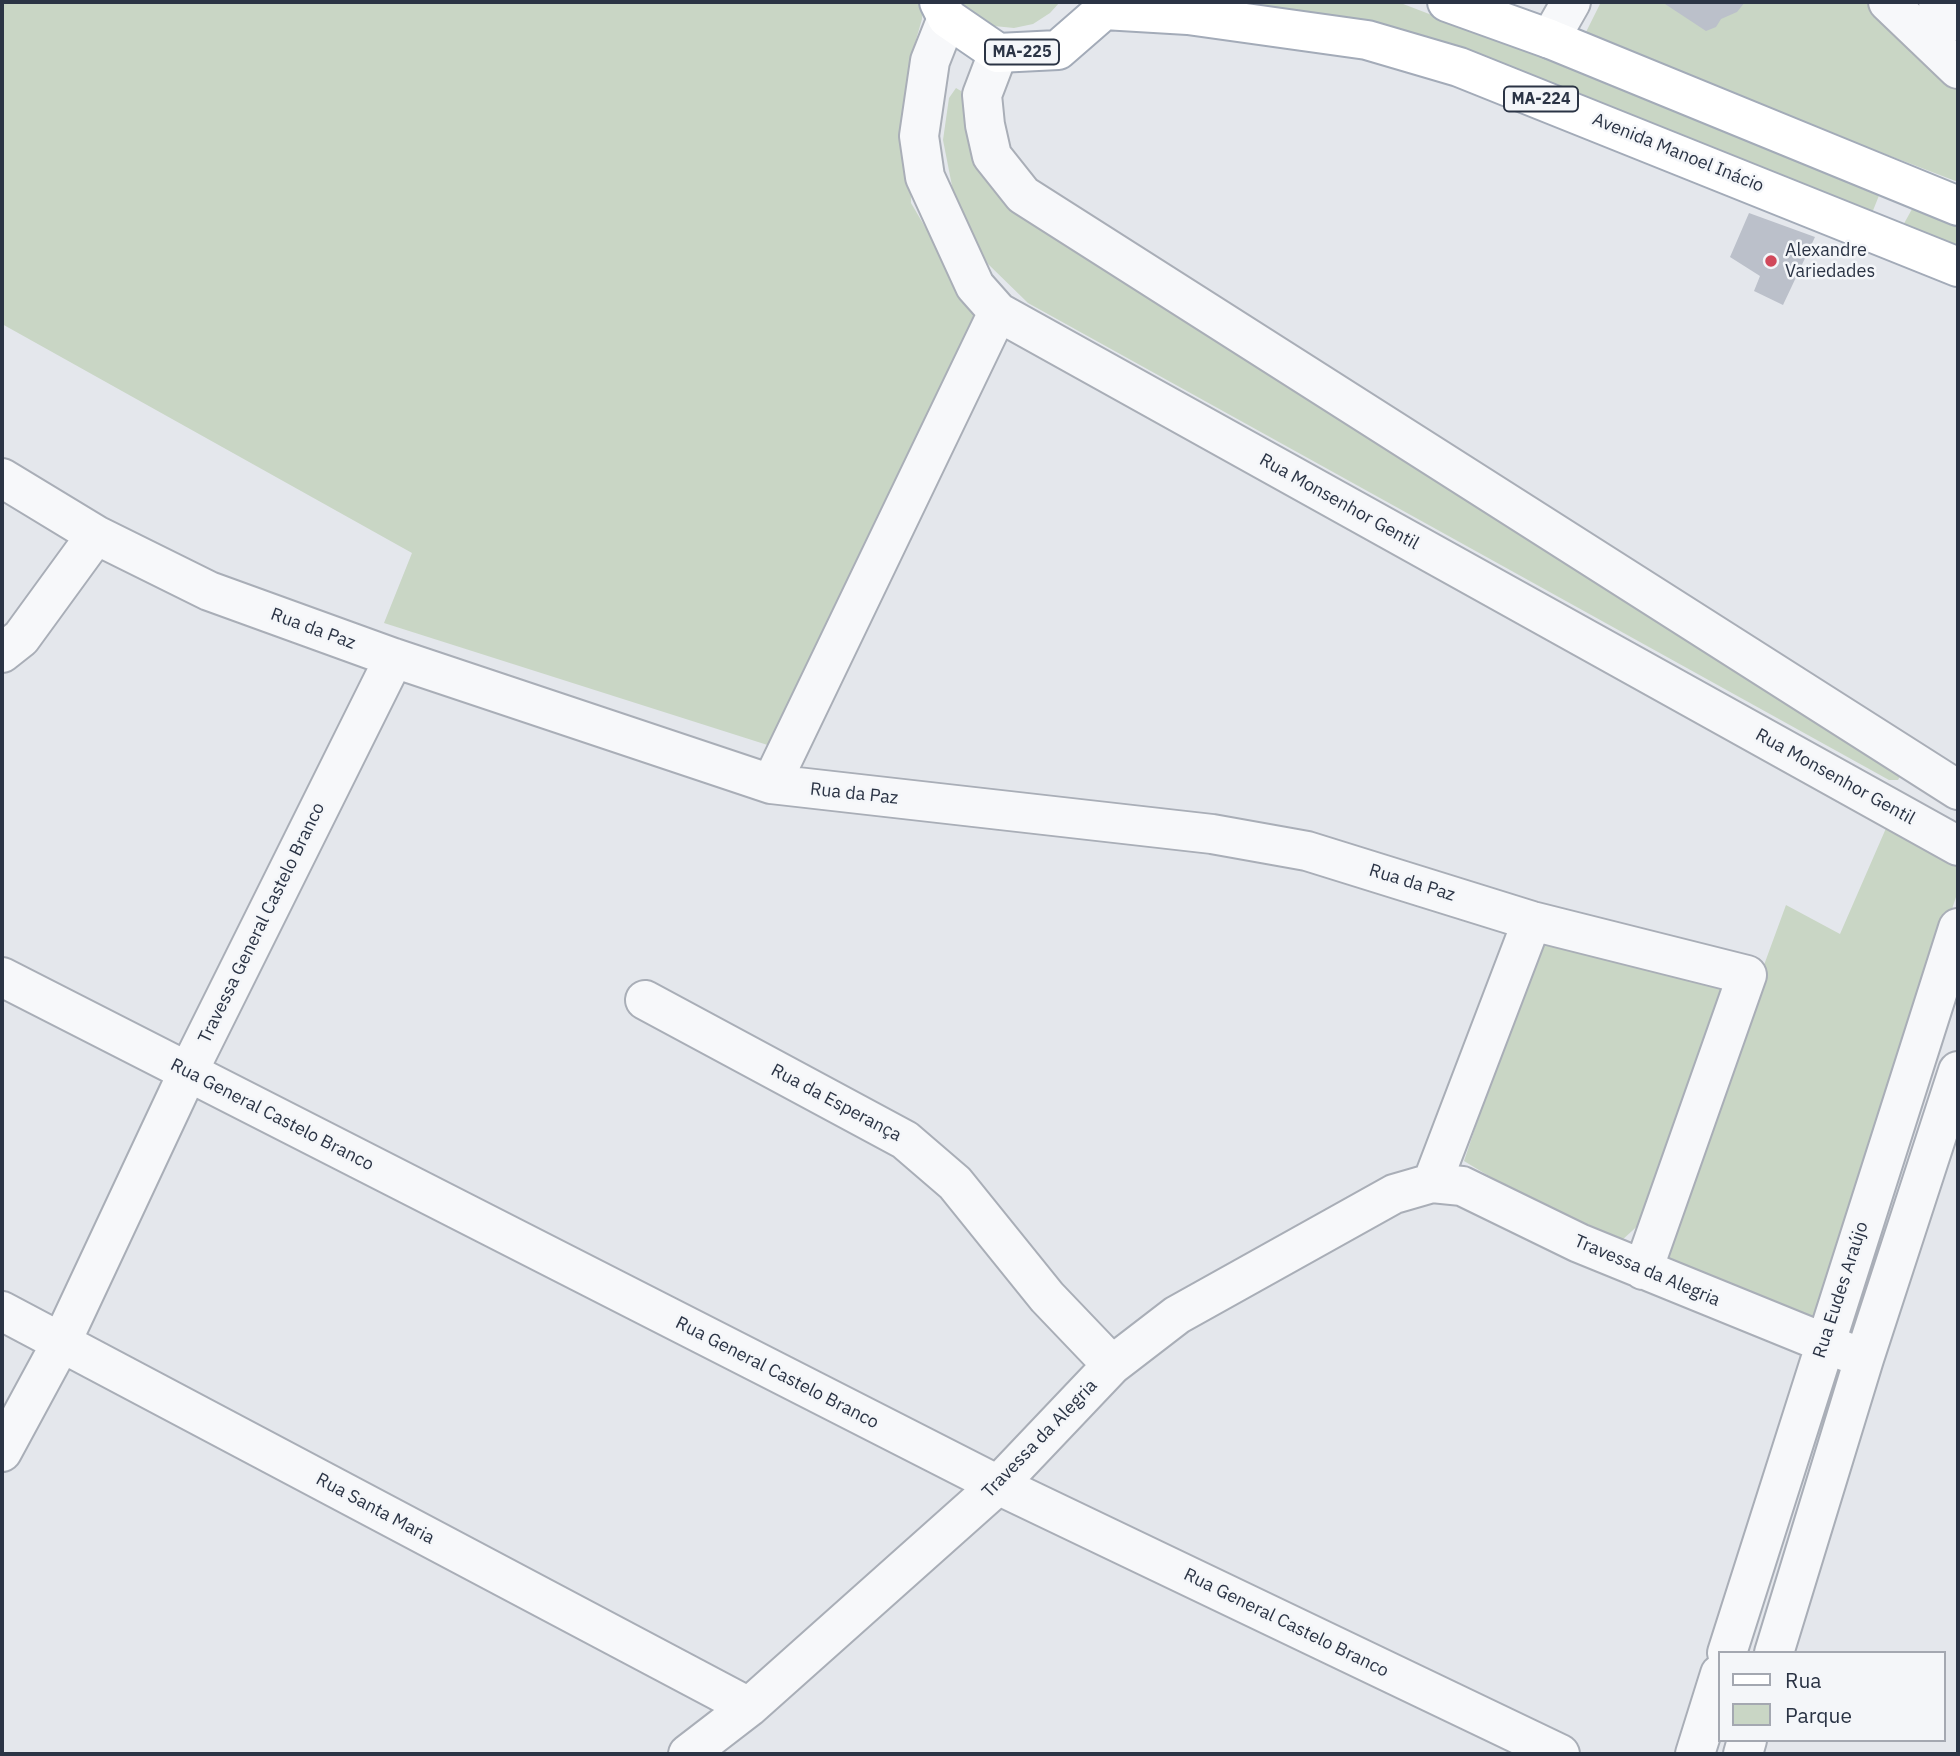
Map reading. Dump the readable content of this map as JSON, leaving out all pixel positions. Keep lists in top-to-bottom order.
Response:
{
  "streets": {
    "main road": ["MA-225", "MA-224", "Avenida Manoel Inácio"],
    "street": [
      "Rua Monsenhor Gentil",
      "Rua da Paz",
      "Travessa General Castelo Branco",
      "Rua da Esperança",
      "Rua General Castelo Branco",
      "Travessa da Alegria",
      "Rua Eudes Araújo",
      "Rua Santa Maria"
    ]
  },
  "crossings": [
    ["MA-225", "Avenida Manoel Inácio"],
    ["MA-225", "Rua Monsenhor Gentil"],
    ["Rua da Paz", "Travessa General Castelo Branco"],
    ["Rua da Paz", "Travessa da Alegria"],
    ["Travessa General Castelo Branco", "Rua General Castelo Branco"],
    ["Travessa General Castelo Branco", "Rua Santa Maria"],
    ["Rua da Esperança", "Travessa da Alegria"],
    ["Rua General Castelo Branco", "Travessa da Alegria"],
    ["Travessa da Alegria", "Rua Eudes Araújo"],
    ["Travessa da Alegria", "Rua Santa Maria"]
  ],
  "places": ["Alexandre Variedades"],
  "legend": ["Rua", "Parque"]
}
